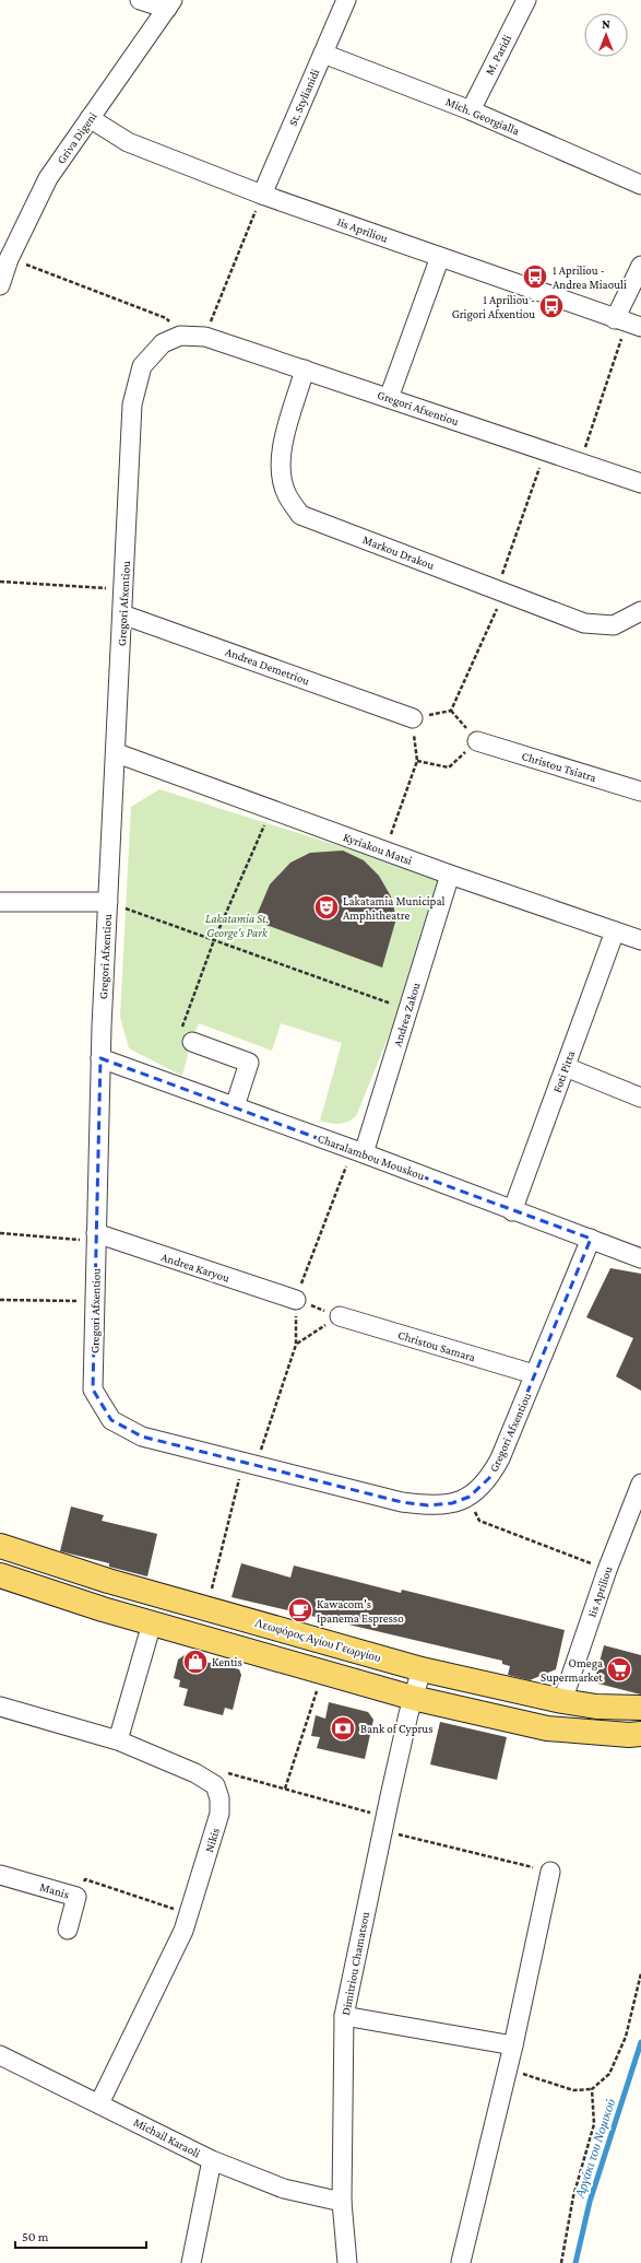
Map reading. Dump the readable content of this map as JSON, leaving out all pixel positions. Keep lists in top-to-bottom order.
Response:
{
  "streets": {
    "main road": ["Λεωφόρος Αγίου Γεωργίου"],
    "street": [
      "M. Paridi",
      "St. Stylianidi",
      "Mich. Georgialla",
      "Griva Digeni",
      "1is Apriliou",
      "Gregori Afxentiou",
      "Markou Drakou",
      "Andrea Demetriou",
      "Christou Tsiatra",
      "Kyriakou Matsi",
      "Andrea Zakou",
      "Foti Pitta",
      "Charalambou Mouskou",
      "Andrea Karyou",
      "Christou Samara",
      "Nikis",
      "Manis",
      "Dimitriou Chamatsou",
      "Michail Karaoli"
    ]
  },
  "crossings": [
    ["M. Paridi", "Mich. Georgialla"],
    ["St. Stylianidi", "Mich. Georgialla"],
    ["St. Stylianidi", "1is Apriliou"],
    ["Griva Digeni", "1is Apriliou"],
    ["1is Apriliou", "Λεωφόρος Αγίου Γεωργίου"],
    ["Gregori Afxentiou", "Markou Drakou"],
    ["Gregori Afxentiou", "Andrea Demetriou"],
    ["Gregori Afxentiou", "Kyriakou Matsi"],
    ["Gregori Afxentiou", "Charalambou Mouskou"],
    ["Gregori Afxentiou", "Andrea Karyou"],
    ["Gregori Afxentiou", "Christou Samara"],
    ["Kyriakou Matsi", "Andrea Zakou"],
    ["Kyriakou Matsi", "Foti Pitta"],
    ["Andrea Zakou", "Charalambou Mouskou"],
    ["Foti Pitta", "Charalambou Mouskou"],
    ["Λεωφόρος Αγίου Γεωργίου", "Dimitriou Chamatsou"],
    ["Nikis", "Michail Karaoli"],
    ["Dimitriou Chamatsou", "Michail Karaoli"]
  ],
  "water": ["Αργάκι του Νομικού"],
  "parks": ["Lakatamia St. George's Park"],
  "places": {
    "bus stop": ["1 Apriliou - Andrea Miaouli", "1 Apriliou - Grigori Afxentiou"],
    "theatre": ["Lakatamia Municipal Amphitheatre"],
    "cafe": ["Kawacom's Ipanema Espresso"],
    "shop": ["Kentis"],
    "supermarket": ["Omega Supermarket"],
    "bank": ["Bank of Cyprus"]
  },
  "scale_bar": "50 m",
  "north": "top"
}
